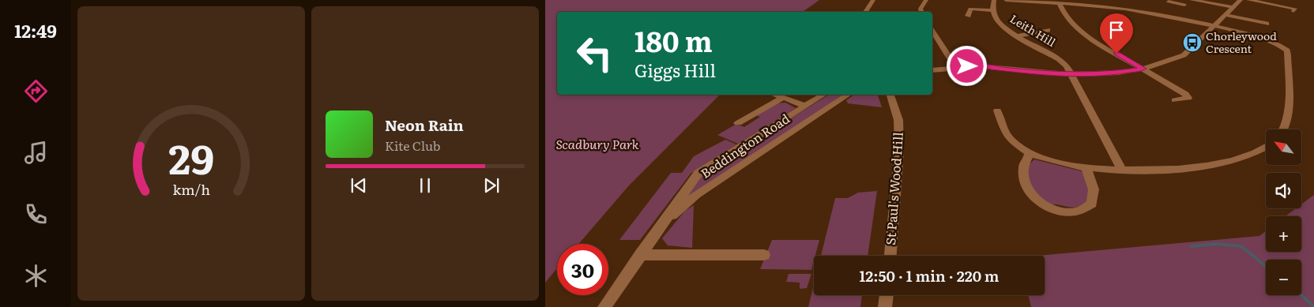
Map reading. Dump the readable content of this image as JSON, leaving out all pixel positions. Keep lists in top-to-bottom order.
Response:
{
  "streets": {
    "street": ["Leith Hill", "Beddington Road", "St Paul's Wood Hill"]
  },
  "parks": ["Scadbury Park"],
  "places": {
    "bus stop": ["Chorleywood Crescent"]
  },
  "north": "top left",
  "page": {
    "tabs": "12:49",
    "turn": ["180 m", "Giggs Hill"],
    "song": ["Neon Rain", "Kite Club"],
    "map_buttons": ["+", "−"],
    "limit": "30",
    "trip": "12:50 · 1 min · 220 m",
    "gauge": ["29", "km/h"]
  }
}
